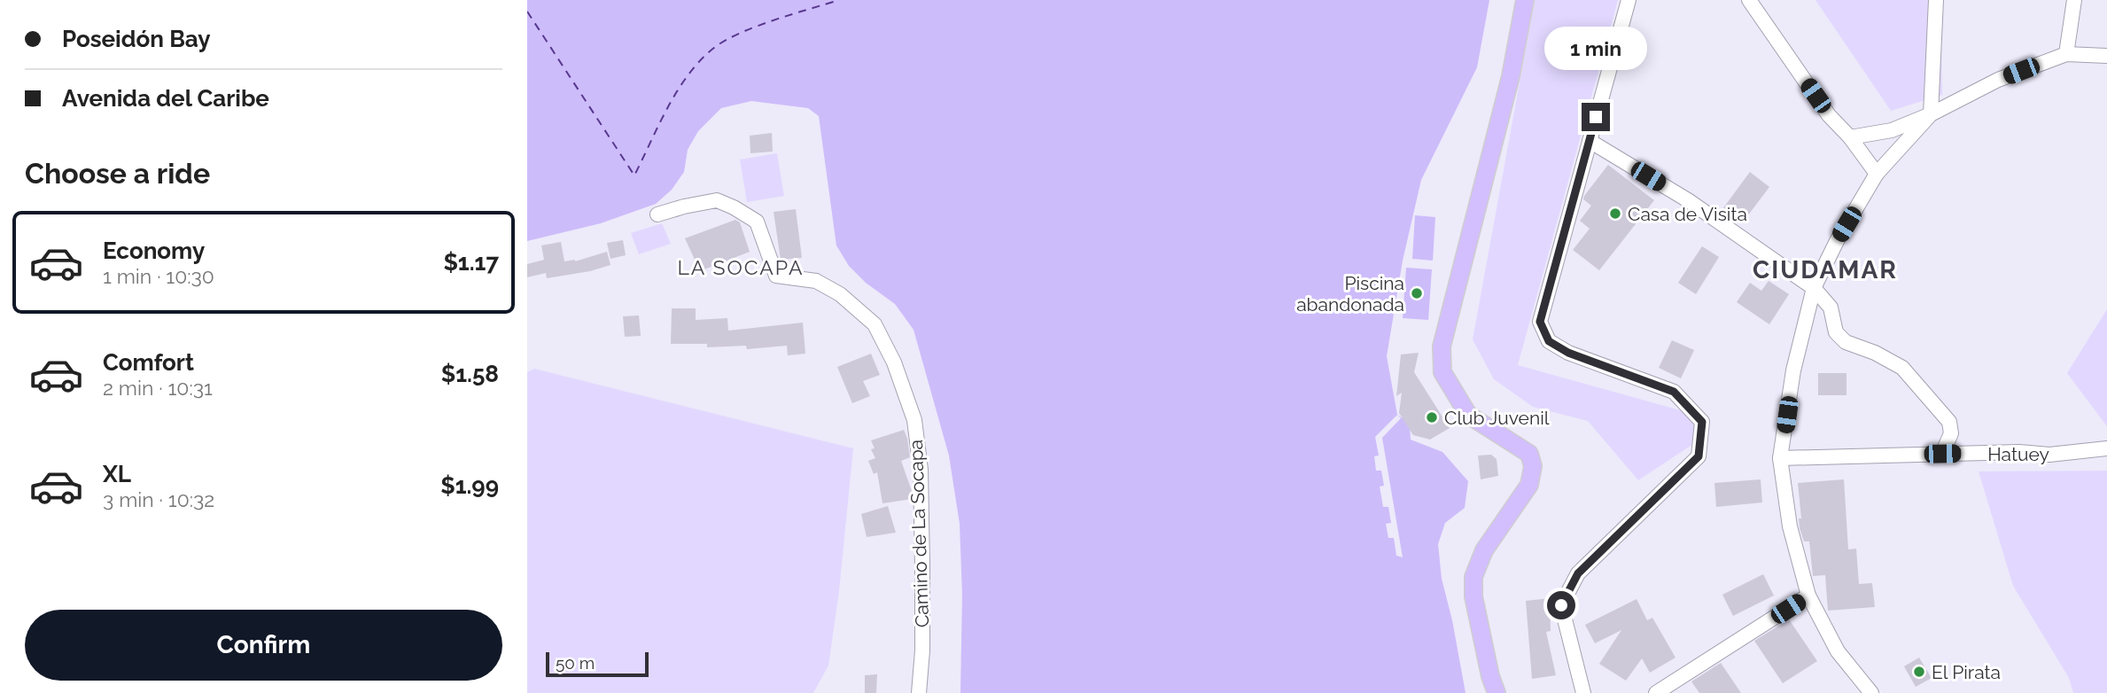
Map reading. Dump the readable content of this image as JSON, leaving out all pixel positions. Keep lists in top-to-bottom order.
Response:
{
  "streets": {
    "street": ["Hatuey", "Camino de La Socapa"]
  },
  "districts": ["LA SOCAPA", "CIUDAMAR"],
  "places": [
    "Casa de Visita",
    "Piscina abandonada",
    "Club Juvenil",
    "El Pirata"
  ],
  "scale_bar": "50 m",
  "page": {
    "banner": ["Poseidón Bay", "Avenida del Caribe"],
    "bubble": "1 min",
    "heading": "Choose a ride",
    "list": [
      {
        "name": "Economy",
        "note": "1 min · 10:30",
        "value": "$1.17"
      },
      {
        "name": "Comfort",
        "note": "2 min · 10:31",
        "value": "$1.58"
      },
      {
        "name": "XL",
        "note": "3 min · 10:32",
        "value": "$1.99"
      }
    ],
    "buttons": "Confirm",
    "scale": "50 m"
  }
}
